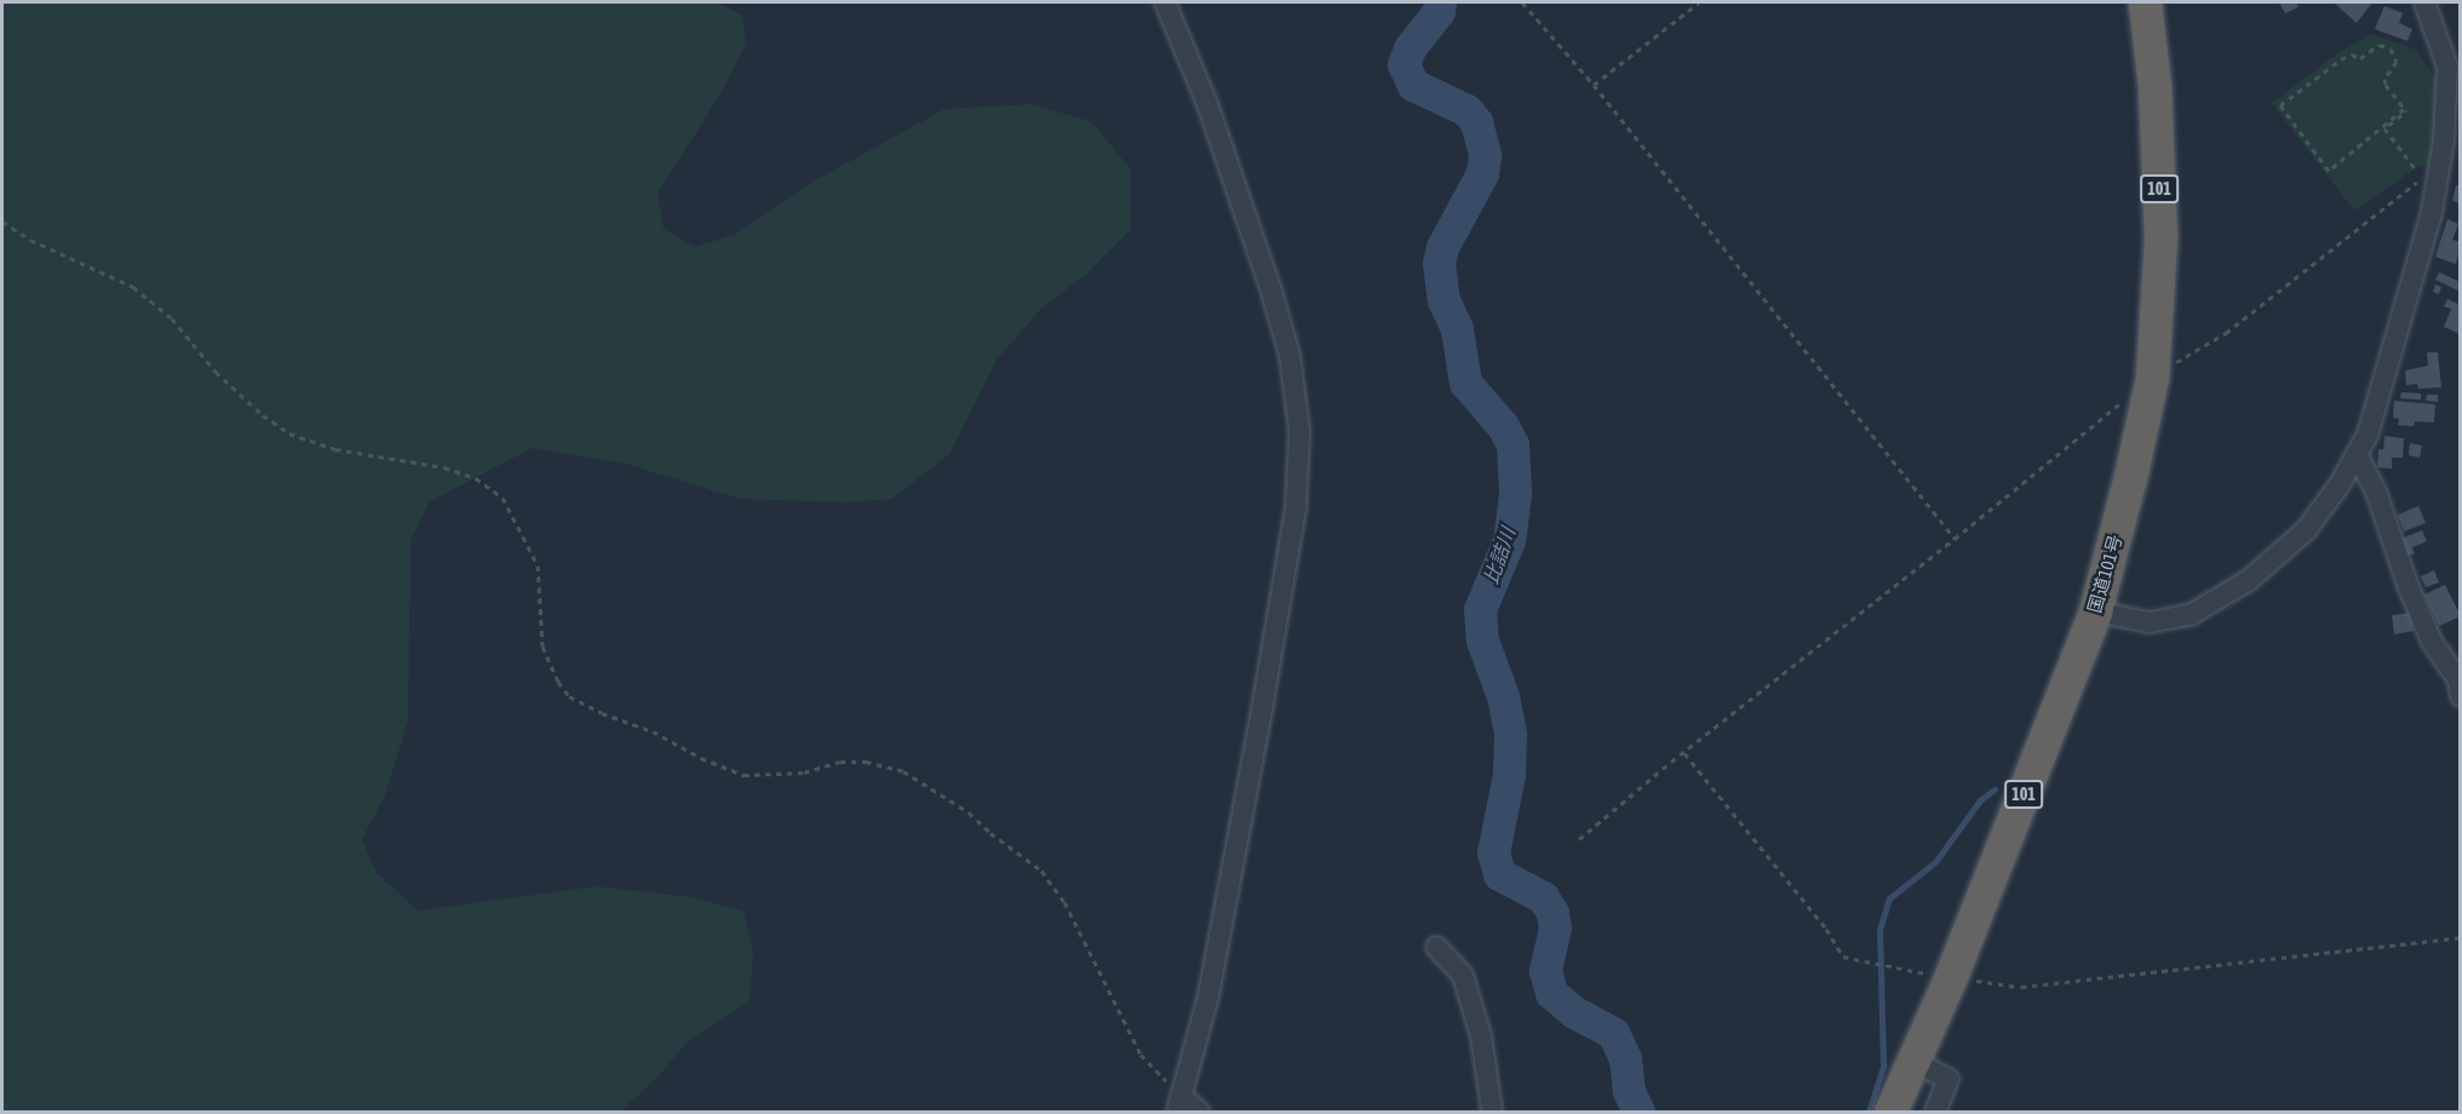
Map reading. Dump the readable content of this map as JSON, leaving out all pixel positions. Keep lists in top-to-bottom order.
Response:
{
  "streets": {
    "highway": ["101", "国道101号"]
  },
  "water": ["比詰川"]
}
